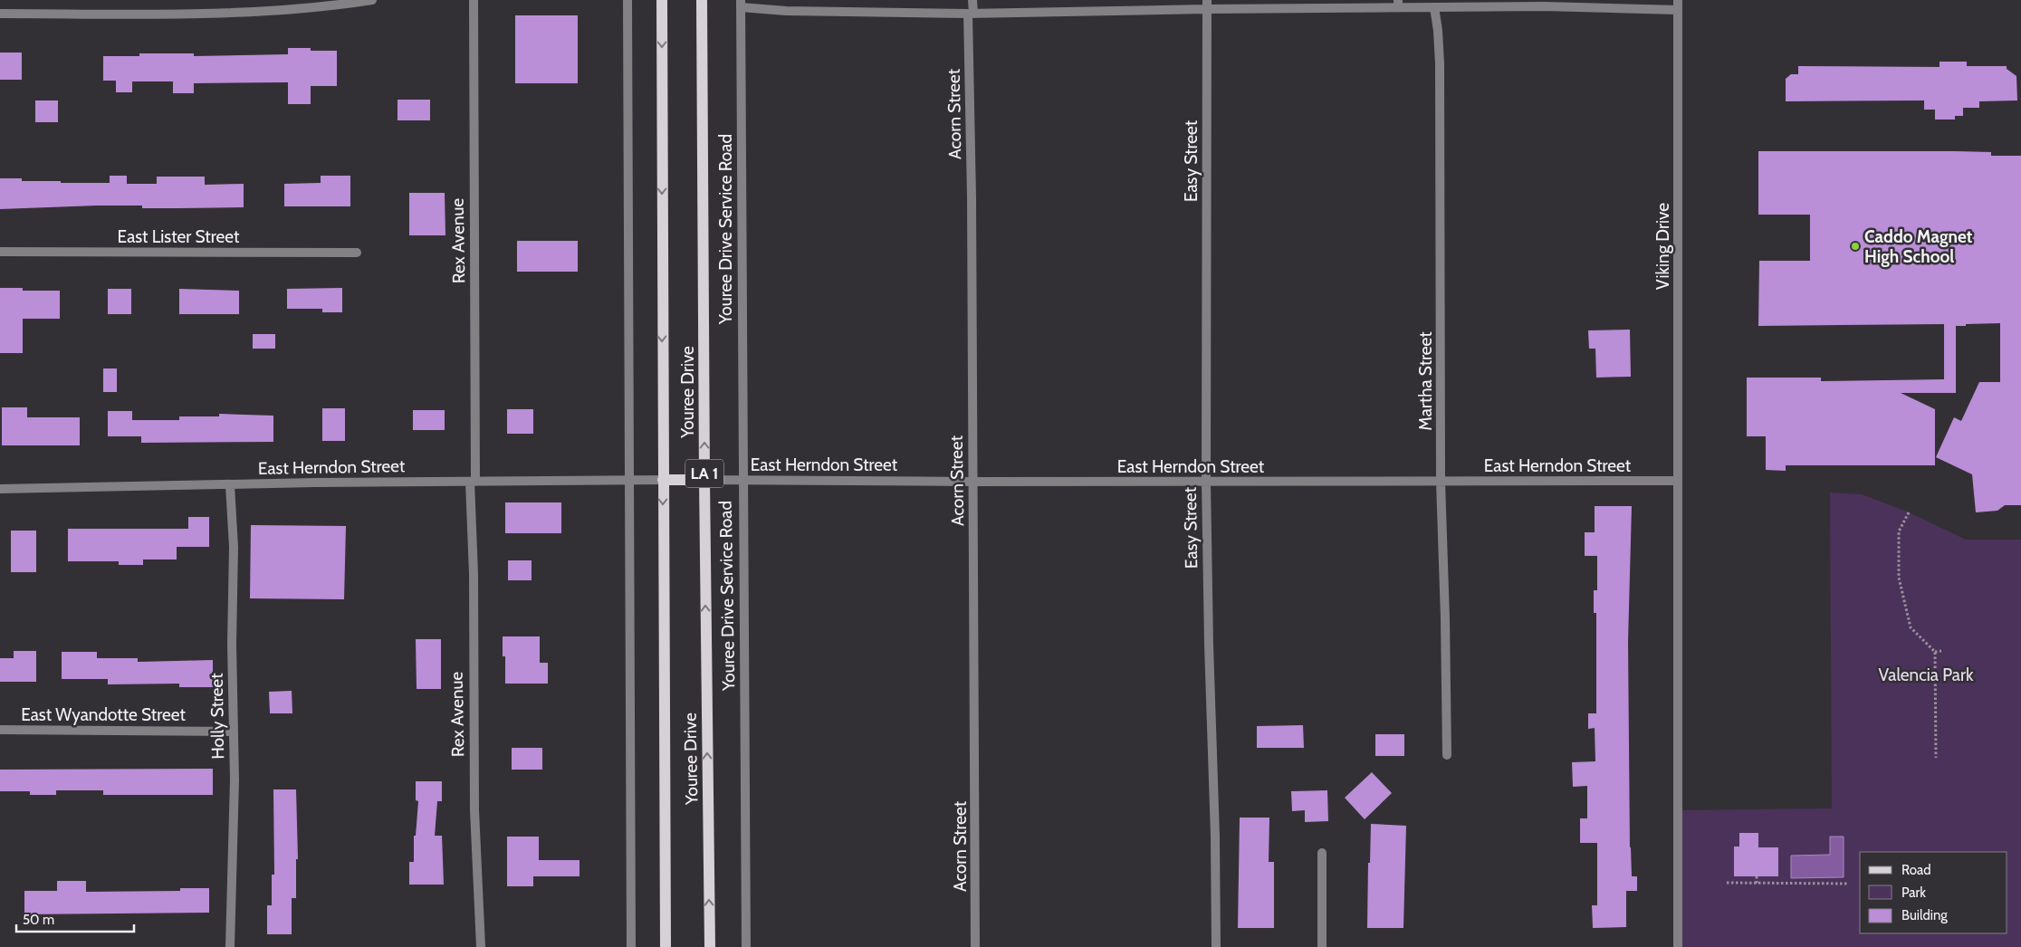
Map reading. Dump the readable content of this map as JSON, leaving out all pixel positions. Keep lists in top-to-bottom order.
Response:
{
  "streets": {
    "main road": ["Youree Drive", "LA 1"],
    "street": [
      "Acorn Street",
      "Easy Street",
      "Youree Drive Service Road",
      "East Lister Street",
      "Rex Avenue",
      "Viking Drive",
      "Martha Street",
      "East Herndon Street",
      "East Wyandotte Street",
      "Holly Street"
    ]
  },
  "crossings": [
    ["Acorn Street", "East Herndon Street"],
    ["Easy Street", "East Herndon Street"],
    ["Youree Drive Service Road", "East Herndon Street"],
    ["Rex Avenue", "East Herndon Street"],
    ["Viking Drive", "East Herndon Street"],
    ["Martha Street", "East Herndon Street"],
    ["Youree Drive", "East Herndon Street"],
    ["East Herndon Street", "Holly Street"],
    ["East Wyandotte Street", "Holly Street"]
  ],
  "parks": ["Valencia Park"],
  "places": ["Caddo Magnet High School"],
  "legend": ["Road", "Park", "Building"],
  "scale_bar": "50 m"
}
